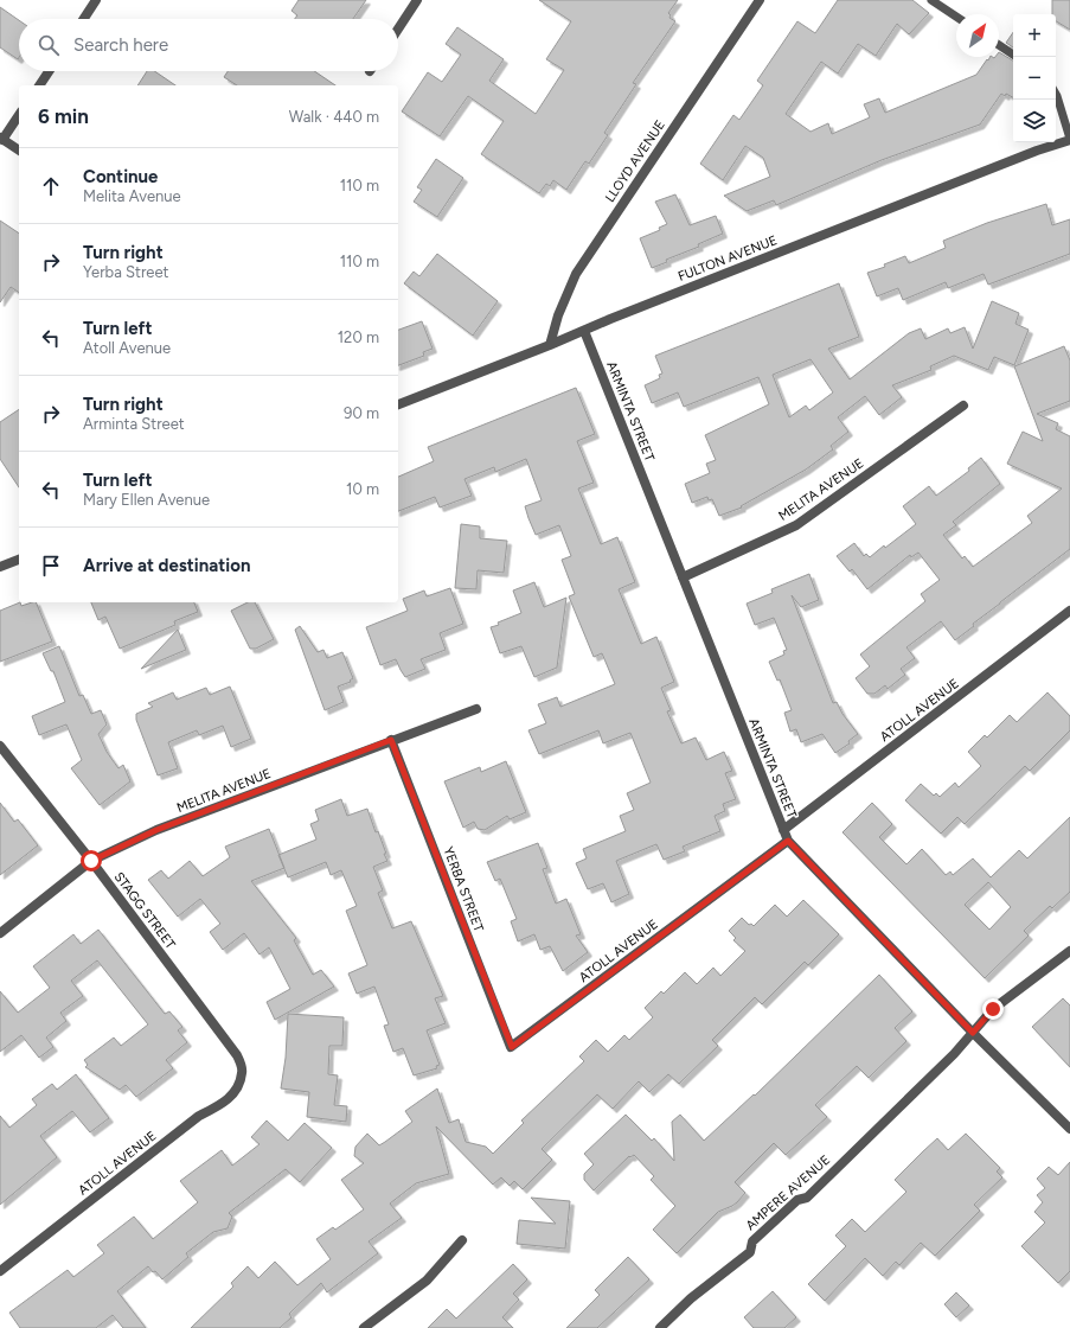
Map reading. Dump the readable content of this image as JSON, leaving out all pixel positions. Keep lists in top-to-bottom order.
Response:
{
  "streets": {
    "street": [
      "LLOYD AVENUE",
      "FULTON AVENUE",
      "ARMINTA STREET",
      "MELITA AVENUE",
      "ATOLL AVENUE",
      "YERBA STREET",
      "STAGG STREET",
      "AMPERE AVENUE"
    ]
  },
  "crossings": [
    ["LLOYD AVENUE", "FULTON AVENUE"],
    ["FULTON AVENUE", "ARMINTA STREET"],
    ["ARMINTA STREET", "MELITA AVENUE"],
    ["ARMINTA STREET", "ATOLL AVENUE"],
    ["ARMINTA STREET", "AMPERE AVENUE"],
    ["MELITA AVENUE", "YERBA STREET"],
    ["MELITA AVENUE", "STAGG STREET"],
    ["ATOLL AVENUE", "YERBA STREET"],
    ["ATOLL AVENUE", "STAGG STREET"]
  ],
  "north": "top right",
  "page": {
    "map_buttons": ["+", "−"],
    "search": "Search here",
    "heading": ["6 min", "Walk · 440 m"],
    "list": [
      ["Continue", "Melita Avenue", "110 m"],
      ["Turn right", "Yerba Street", "110 m"],
      ["Turn left", "Atoll Avenue", "120 m"],
      ["Turn right", "Arminta Street", "90 m"],
      ["Turn left", "Mary Ellen Avenue", "10 m"],
      "Arrive at destination"
    ]
  }
}
